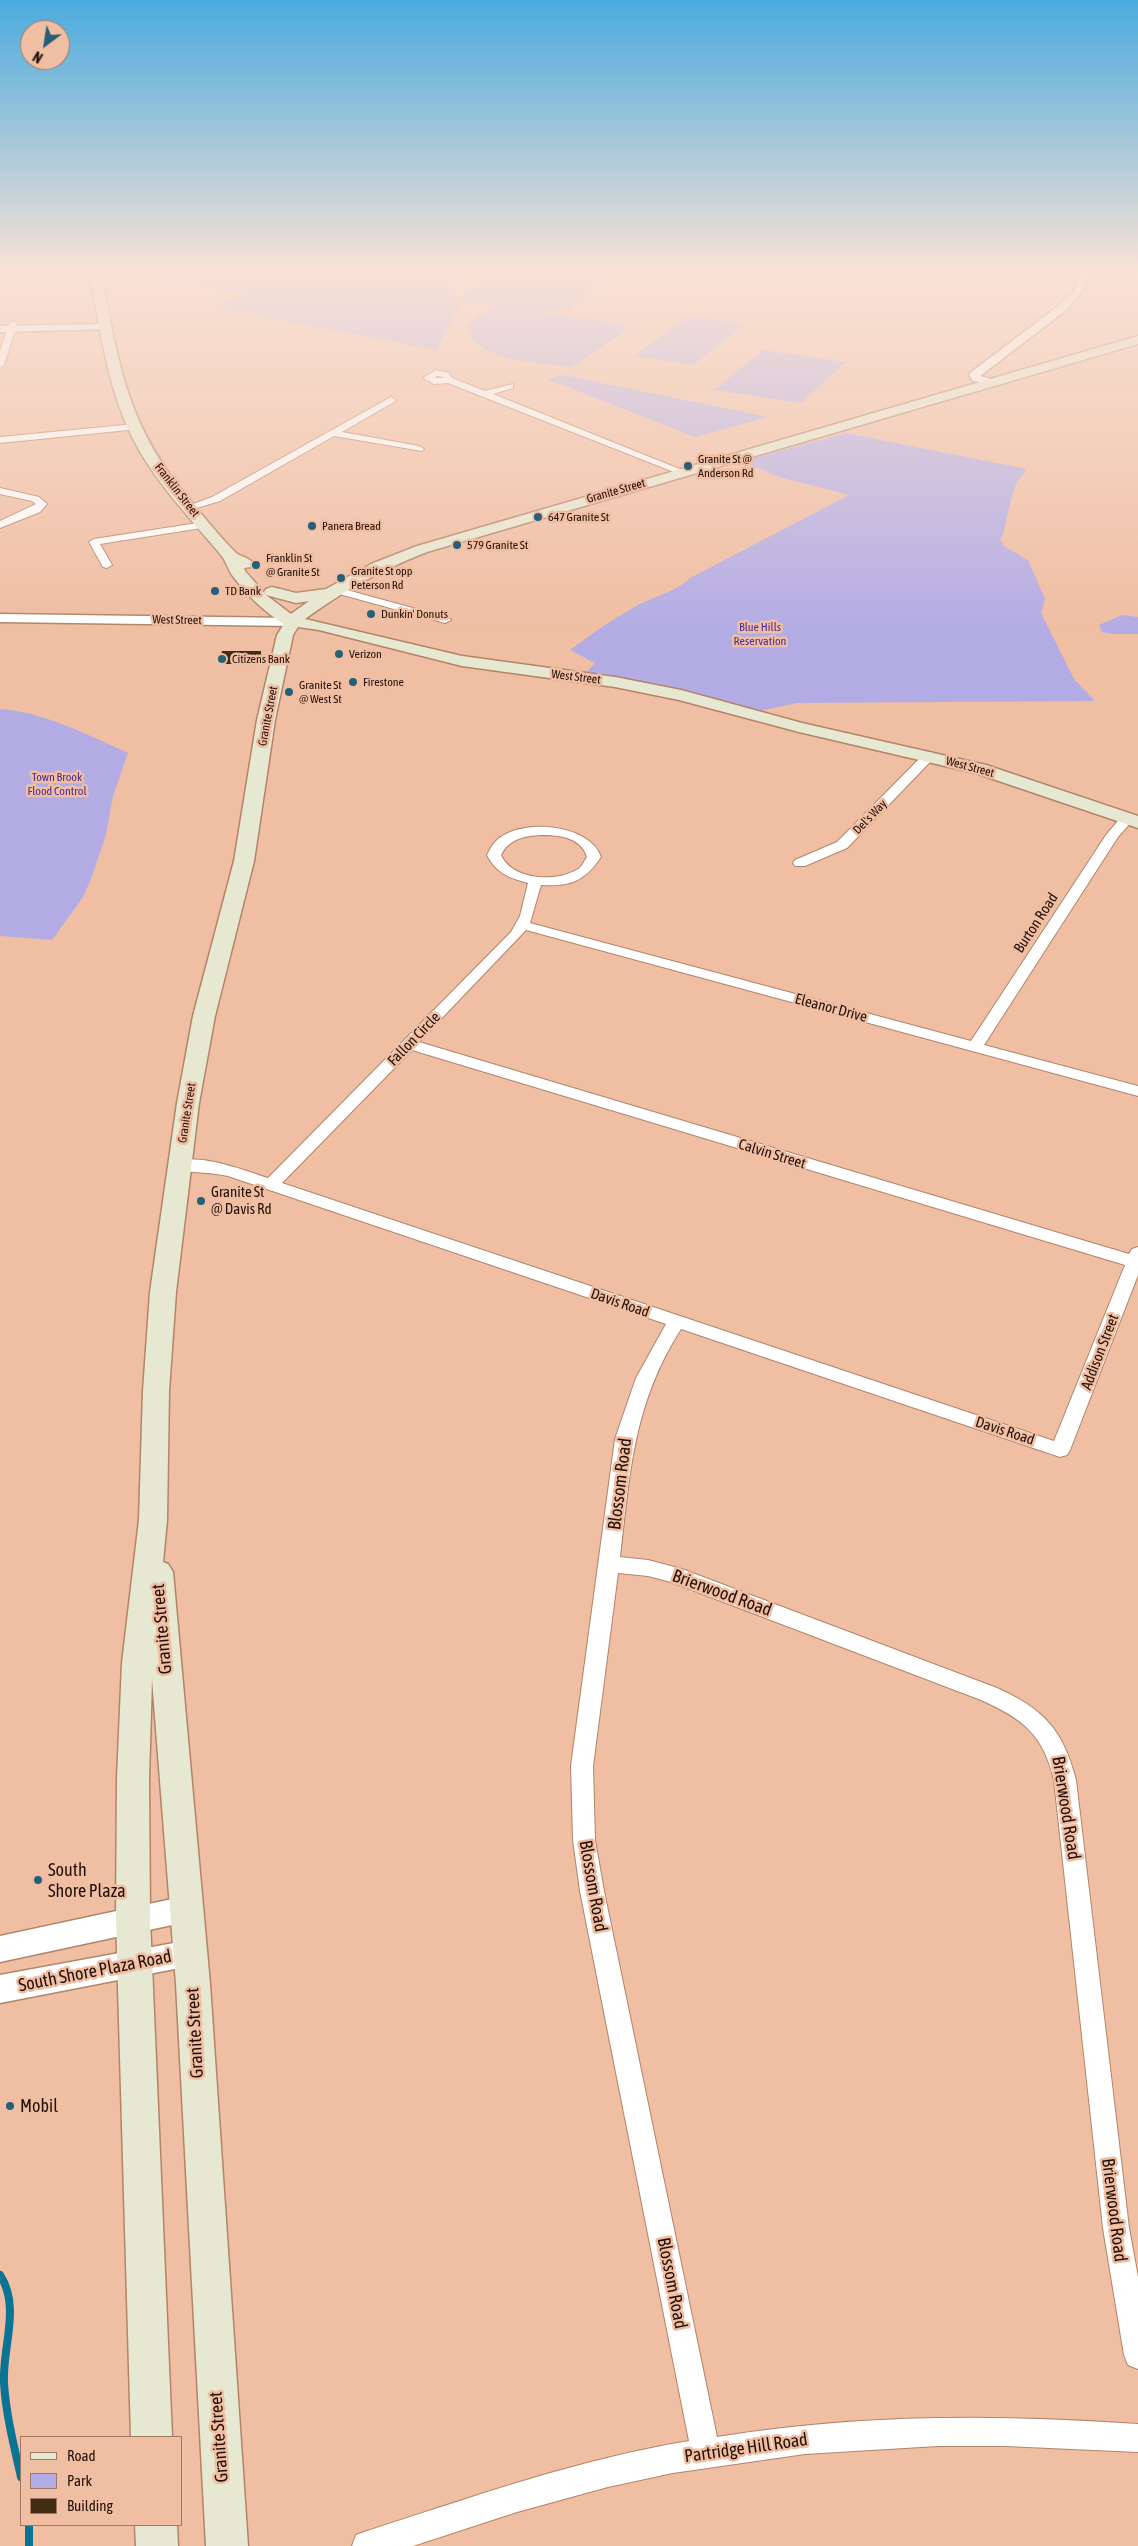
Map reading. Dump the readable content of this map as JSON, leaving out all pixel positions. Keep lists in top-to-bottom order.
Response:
{
  "streets": {
    "main road": ["Franklin Street", "Granite Street", "West Street"],
    "street": [
      "Del's Way",
      "Burton Road",
      "Eleanor Drive",
      "Fallon Circle",
      "Calvin Street",
      "Davis Road",
      "Addison Street",
      "Blossom Road",
      "Brierwood Road",
      "South Shore Plaza Road",
      "Partridge Hill Road"
    ]
  },
  "crossings": [
    ["Franklin Street", "Granite Street"],
    ["Franklin Street", "West Street"],
    ["Granite Street", "West Street"],
    ["Granite Street", "Davis Road"],
    ["Granite Street", "South Shore Plaza Road"],
    ["West Street", "Del's Way"],
    ["West Street", "Burton Road"],
    ["Burton Road", "Eleanor Drive"],
    ["Eleanor Drive", "Fallon Circle"],
    ["Fallon Circle", "Calvin Street"],
    ["Fallon Circle", "Davis Road"],
    ["Calvin Street", "Addison Street"],
    ["Davis Road", "Addison Street"],
    ["Davis Road", "Blossom Road"],
    ["Blossom Road", "Brierwood Road"],
    ["Blossom Road", "Partridge Hill Road"]
  ],
  "parks": ["Blue Hills Reservation", "Town Brook Flood Control"],
  "places": [
    "Granite St @ Anderson Rd",
    "647 Granite St",
    "Panera Bread",
    "579 Granite St",
    "Franklin St @ Granite St",
    "Granite St opp Peterson Rd",
    "TD Bank",
    "Dunkin' Donuts",
    "Verizon",
    "Citizens Bank",
    "Firestone",
    "Granite St @ West St",
    "Granite St @ Davis Rd",
    "South Shore Plaza",
    "Mobil"
  ],
  "legend": ["Road", "Park", "Building"],
  "north": "bottom left"
}
